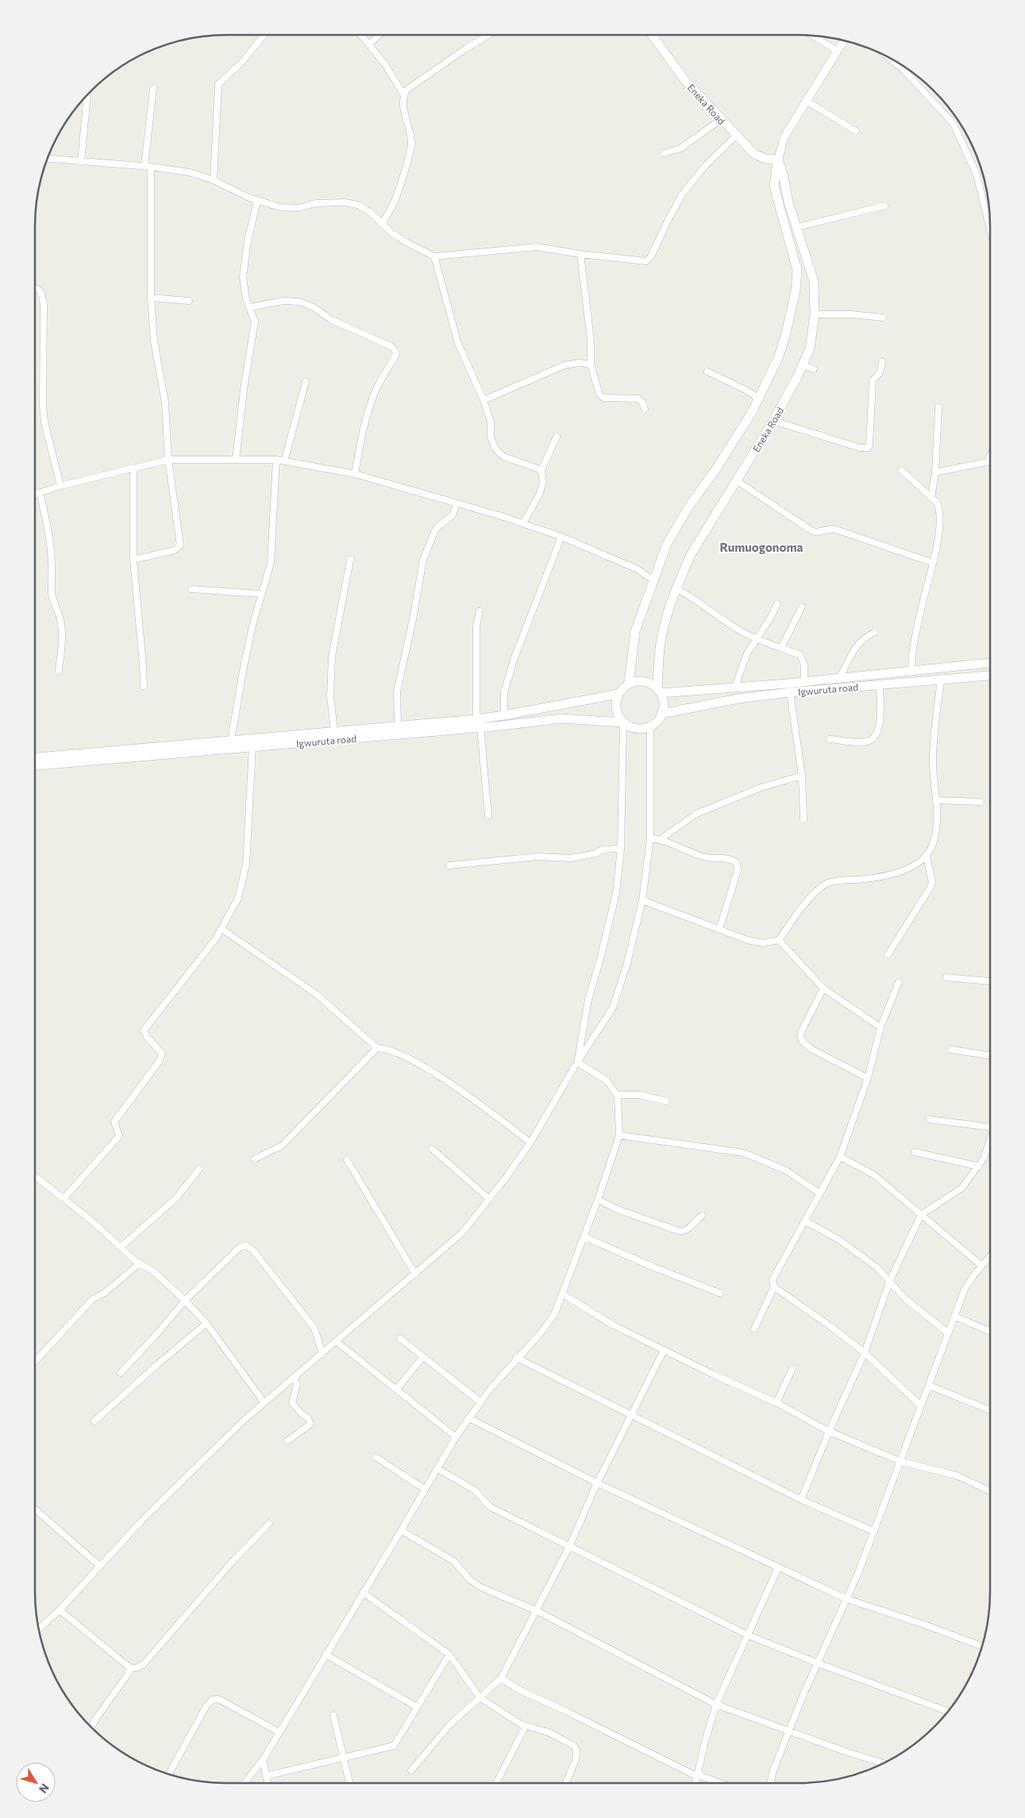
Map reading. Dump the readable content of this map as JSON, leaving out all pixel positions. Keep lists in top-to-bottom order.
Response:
{
  "streets": {
    "main road": ["Eneka Road", "Igwuruta road"]
  },
  "crossings": [
    ["Eneka Road", "Igwuruta road"]
  ],
  "districts": ["Rumuogonoma"],
  "north": "bottom right"
}
